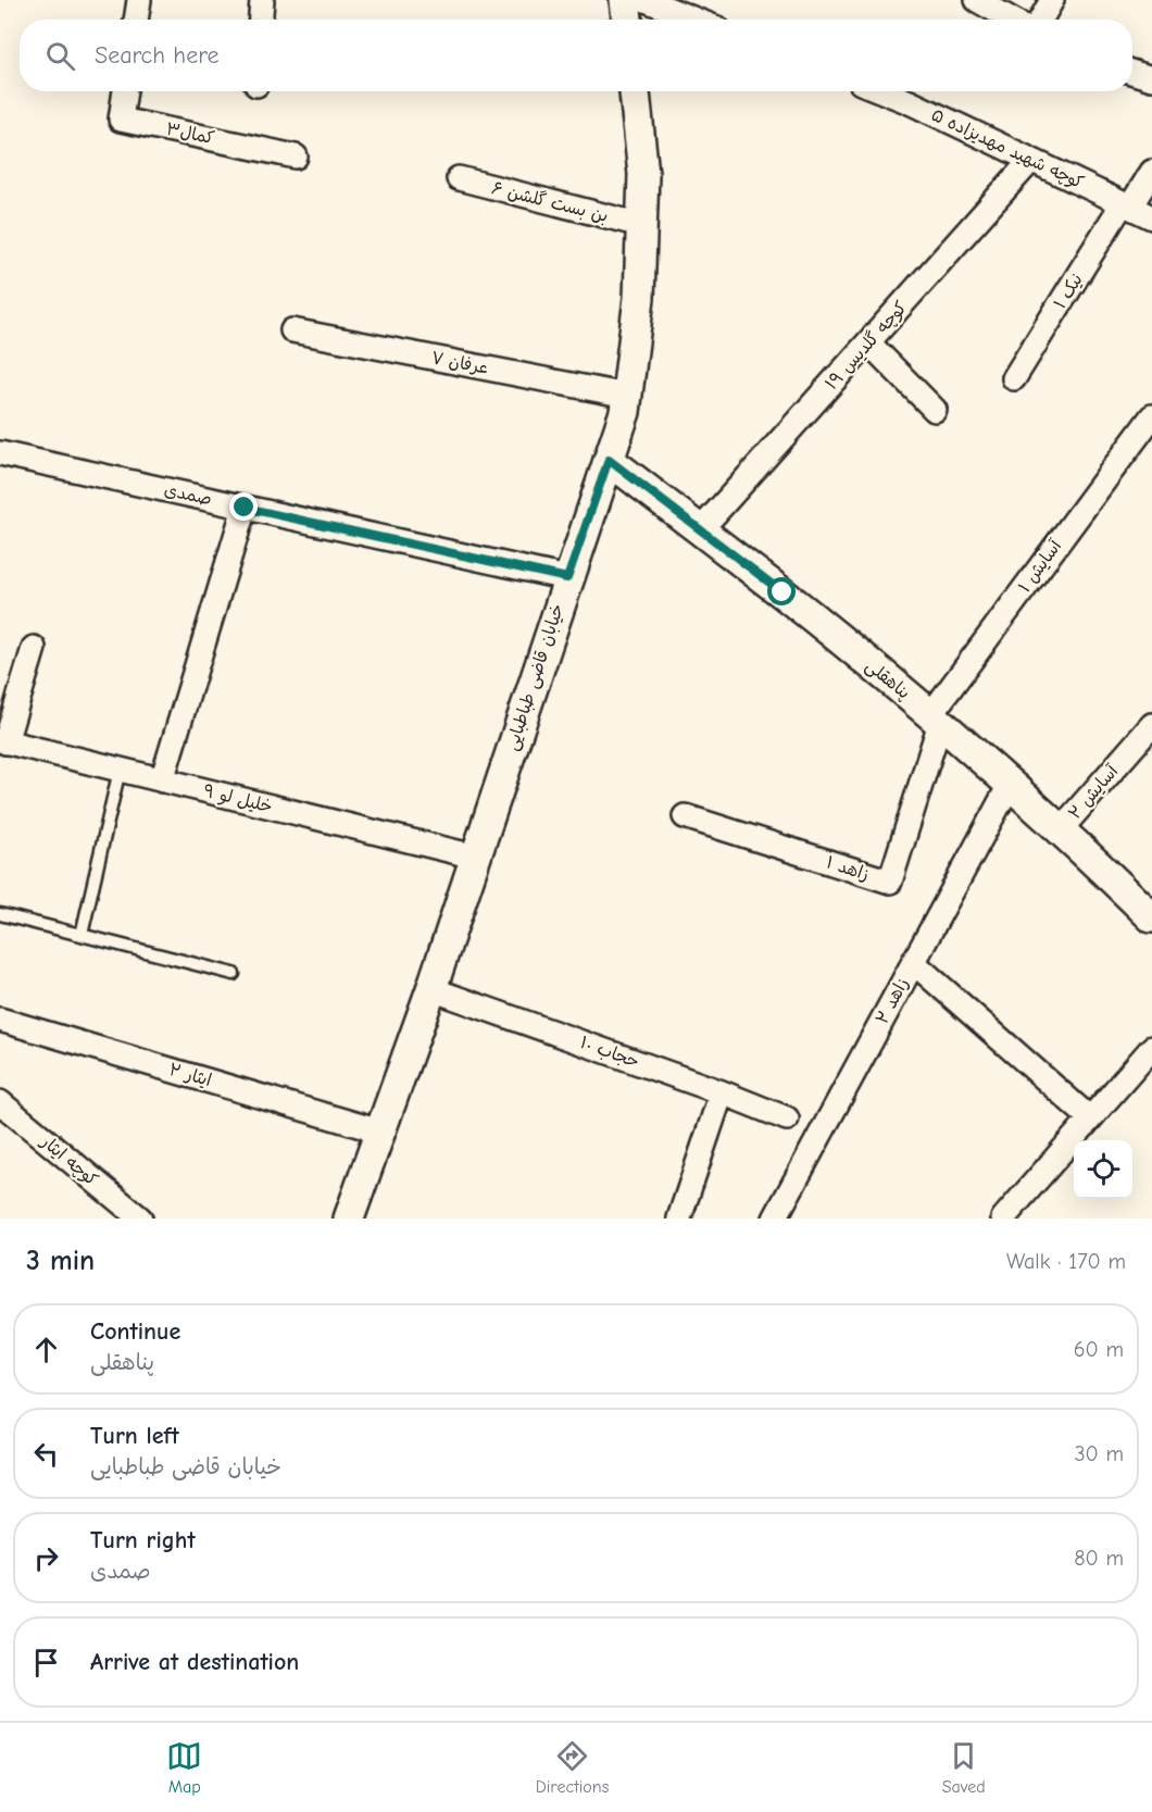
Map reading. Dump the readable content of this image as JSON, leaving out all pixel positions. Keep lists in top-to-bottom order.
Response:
{
  "streets": {
    "street": [
      "کمال۳",
      "کوچه شهید مهدیزاده ۵",
      "بن بست گلشن ۶",
      "نیک ۱",
      "کوچه گلدیس ۱۹",
      "عرفان ۷",
      "صمدی",
      "آسایش ۱",
      "خیابان قاضی طباطبایی",
      "پناهقلی",
      "آسایش ۲",
      "خلیل لو ۹",
      "زاهد ۱",
      "زاهد ۲",
      "حجاب ۱۰",
      "ایثار ۲",
      "کوچه ایثار"
    ]
  },
  "crossings": [
    ["کوچه شهید مهدیزاده ۵", "نیک ۱"],
    ["کوچه شهید مهدیزاده ۵", "کوچه گلدیس ۱۹"],
    ["بن بست گلشن ۶", "خیابان قاضی طباطبایی"],
    ["کوچه گلدیس ۱۹", "پناهقلی"],
    ["عرفان ۷", "خیابان قاضی طباطبایی"],
    ["صمدی", "خیابان قاضی طباطبایی"],
    ["آسایش ۱", "پناهقلی"],
    ["آسایش ۱", "زاهد ۱"],
    ["خیابان قاضی طباطبایی", "پناهقلی"],
    ["خیابان قاضی طباطبایی", "خلیل لو ۹"],
    ["خیابان قاضی طباطبایی", "حجاب ۱۰"],
    ["خیابان قاضی طباطبایی", "ایثار ۲"],
    ["پناهقلی", "آسایش ۲"],
    ["پناهقلی", "زاهد ۱"],
    ["پناهقلی", "زاهد ۲"]
  ],
  "page": {
    "search": "Search here",
    "heading": ["3 min", "Walk · 170 m"],
    "list": [
      ["Continue", "پناهقلی", "60 m"],
      ["Turn left", "خیابان قاضی طباطبایی", "30 m"],
      ["Turn right", "صمدی", "80 m"],
      "Arrive at destination"
    ],
    "nav": ["Map", "Directions", "Saved"]
  }
}
